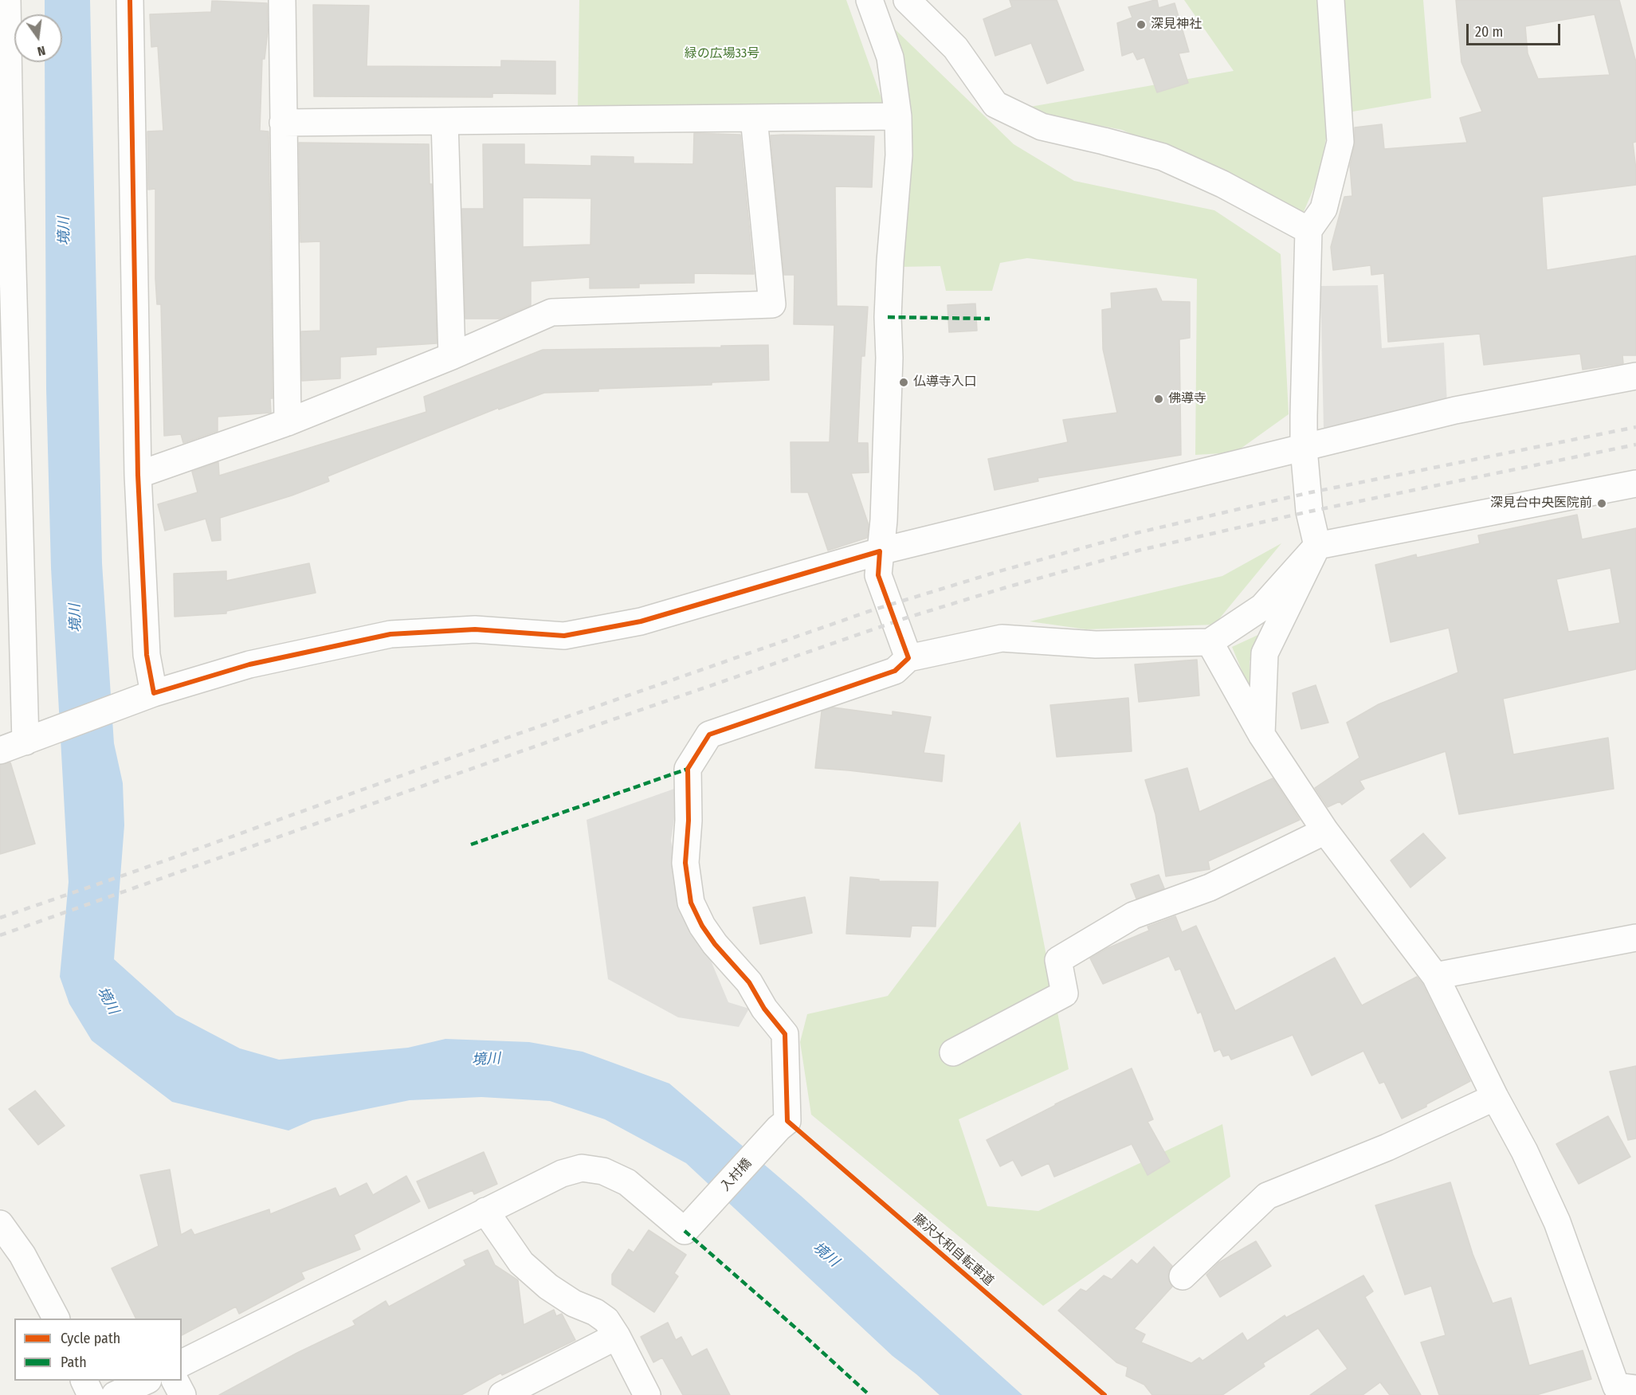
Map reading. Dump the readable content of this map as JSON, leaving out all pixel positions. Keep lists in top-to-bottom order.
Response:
{
  "streets": {
    "street": ["入村橋"],
    "cycle path": ["藤沢大和自転車道"]
  },
  "water": ["境川"],
  "parks": ["緑の広場33号"],
  "places": [
    "深見神社",
    "仏導寺入口",
    "佛導寺",
    "深見台中央医院前"
  ],
  "legend": ["Cycle path", "Path"],
  "scale_bar": "20 m",
  "north": "bottom"
}
